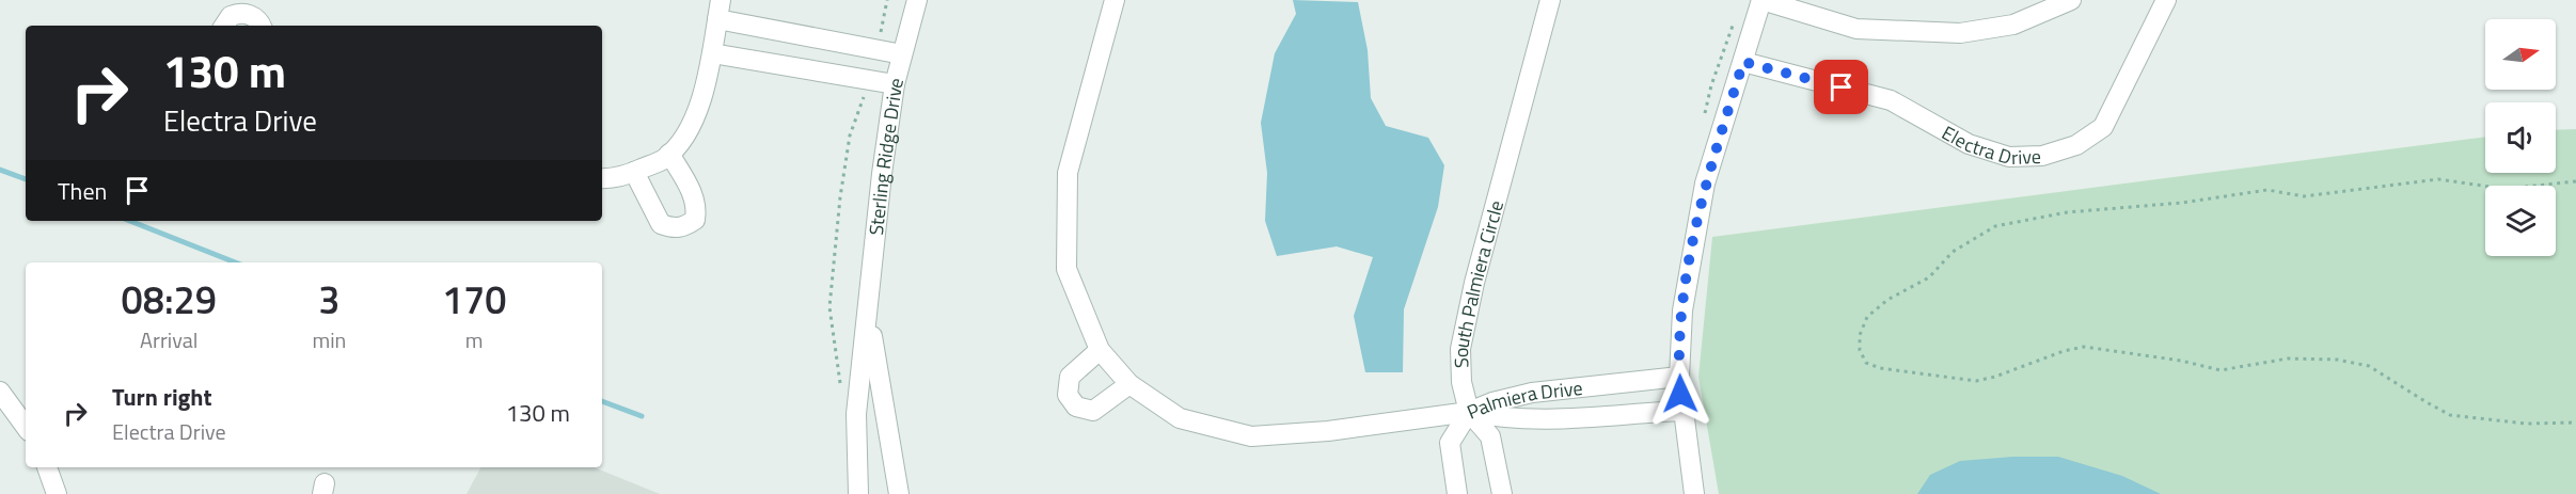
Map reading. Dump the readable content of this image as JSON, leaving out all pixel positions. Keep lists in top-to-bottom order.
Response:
{
  "streets": {
    "street": [
      "Electra Drive",
      "Sterling Ridge Drive",
      "South Palmiera Circle",
      "Palmiera Drive"
    ]
  },
  "crossings": [
    ["South Palmiera Circle", "Palmiera Drive"]
  ],
  "north": "right",
  "page": {
    "turn": ["130 m", "Electra Drive"],
    "then": "Then",
    "eta": [
      "08:29",
      "Arrival",
      "3",
      "min",
      "170",
      "m"
    ],
    "list": [
      {
        "name": "Turn right",
        "note": "Electra Drive",
        "value": "130 m"
      }
    ]
  }
}
